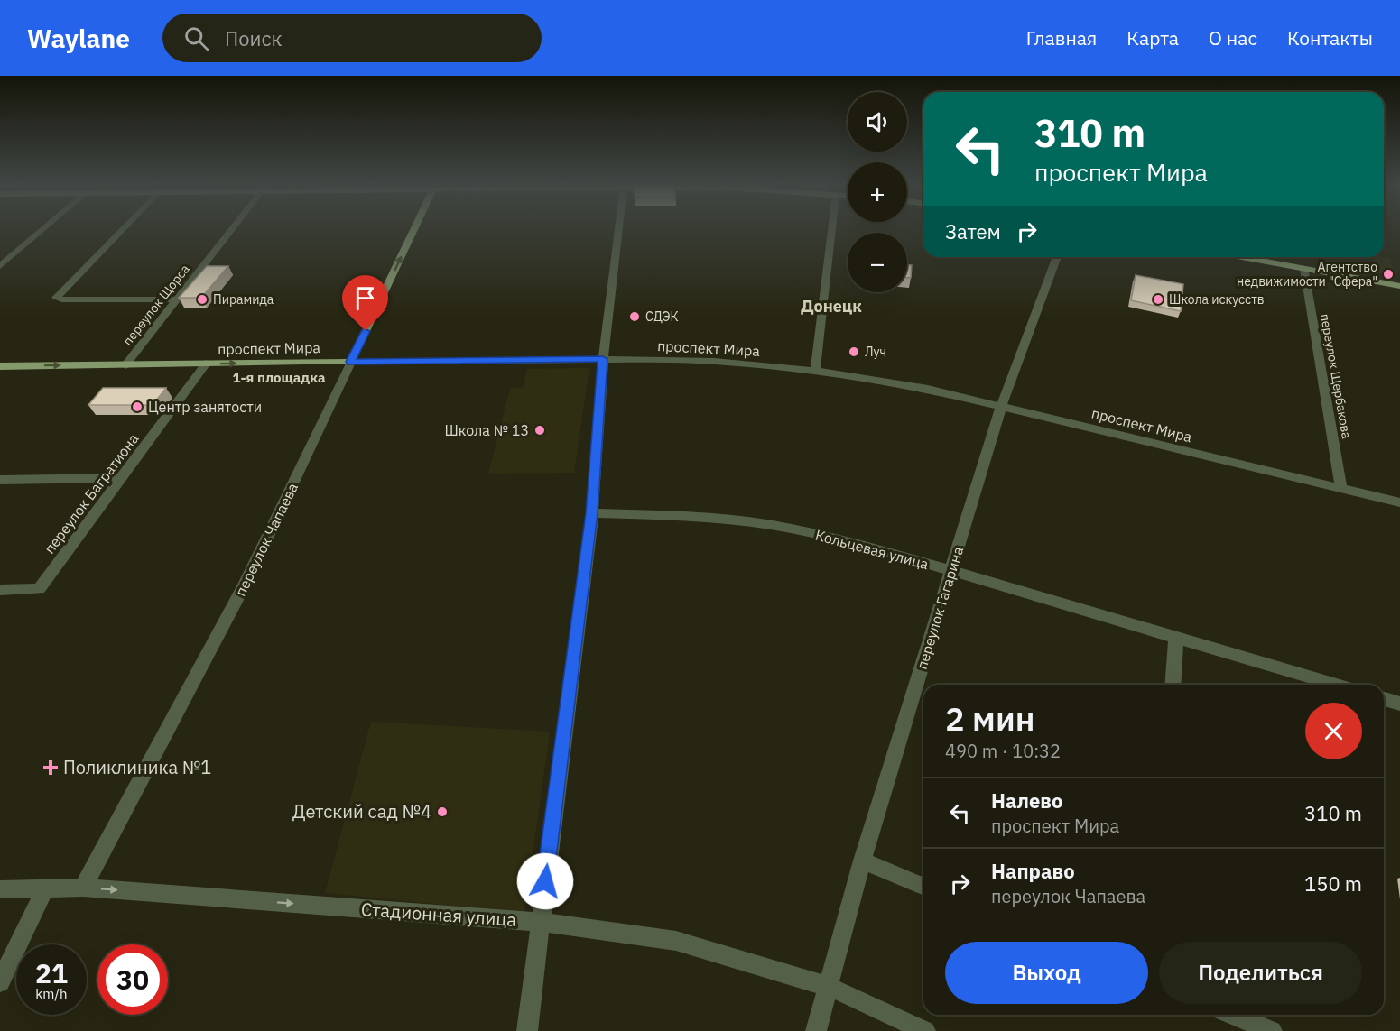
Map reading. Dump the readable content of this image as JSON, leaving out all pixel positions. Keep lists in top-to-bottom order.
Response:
{
  "streets": {
    "main road": ["проспект Мира", "переулок Чапаева"],
    "street": [
      "переулок Щорса",
      "переулок Щербакова",
      "переулок Багратиона",
      "Кольцевая улица",
      "переулок Гагарина",
      "Стадионная улица"
    ]
  },
  "crossings": [
    ["переулок Щорса", "проспект Мира"],
    ["проспект Мира", "переулок Щербакова"],
    ["проспект Мира", "переулок Багратиона"],
    ["проспект Мира", "переулок Чапаева"],
    ["проспект Мира", "переулок Гагарина"],
    ["переулок Чапаева", "Стадионная улица"],
    ["Кольцевая улица", "переулок Гагарина"],
    ["переулок Гагарина", "Стадионная улица"]
  ],
  "one_way": ["Стадионная улица"],
  "districts": ["Донецк", "1-я площадка"],
  "places": {
    "other": [
      "Агентство недвижимости \"Сфера\"",
      "Пирамида",
      "Школа искусств",
      "СДЭК",
      "Луч",
      "Центр занятости",
      "Школа № 13",
      "Детский сад №4"
    ],
    "health": ["Поликлиника №1"]
  },
  "page": {
    "header": "Waylane",
    "search": "Поиск",
    "nav": [
      "Главная",
      "Карта",
      "О нас",
      "Контакты"
    ],
    "map_buttons": ["+", "−"],
    "turn": ["310 m", "проспект Мира"],
    "then": "Затем",
    "heading": ["2 мин", "490 m · 10:32"],
    "list": [
      {
        "name": "Налево",
        "note": "проспект Мира",
        "value": "310 m"
      },
      {
        "name": "Направо",
        "note": "переулок Чапаева",
        "value": "150 m"
      }
    ],
    "buttons": ["Выход", "Поделиться"],
    "speed": "21 km/h",
    "limit": "30"
  }
}
